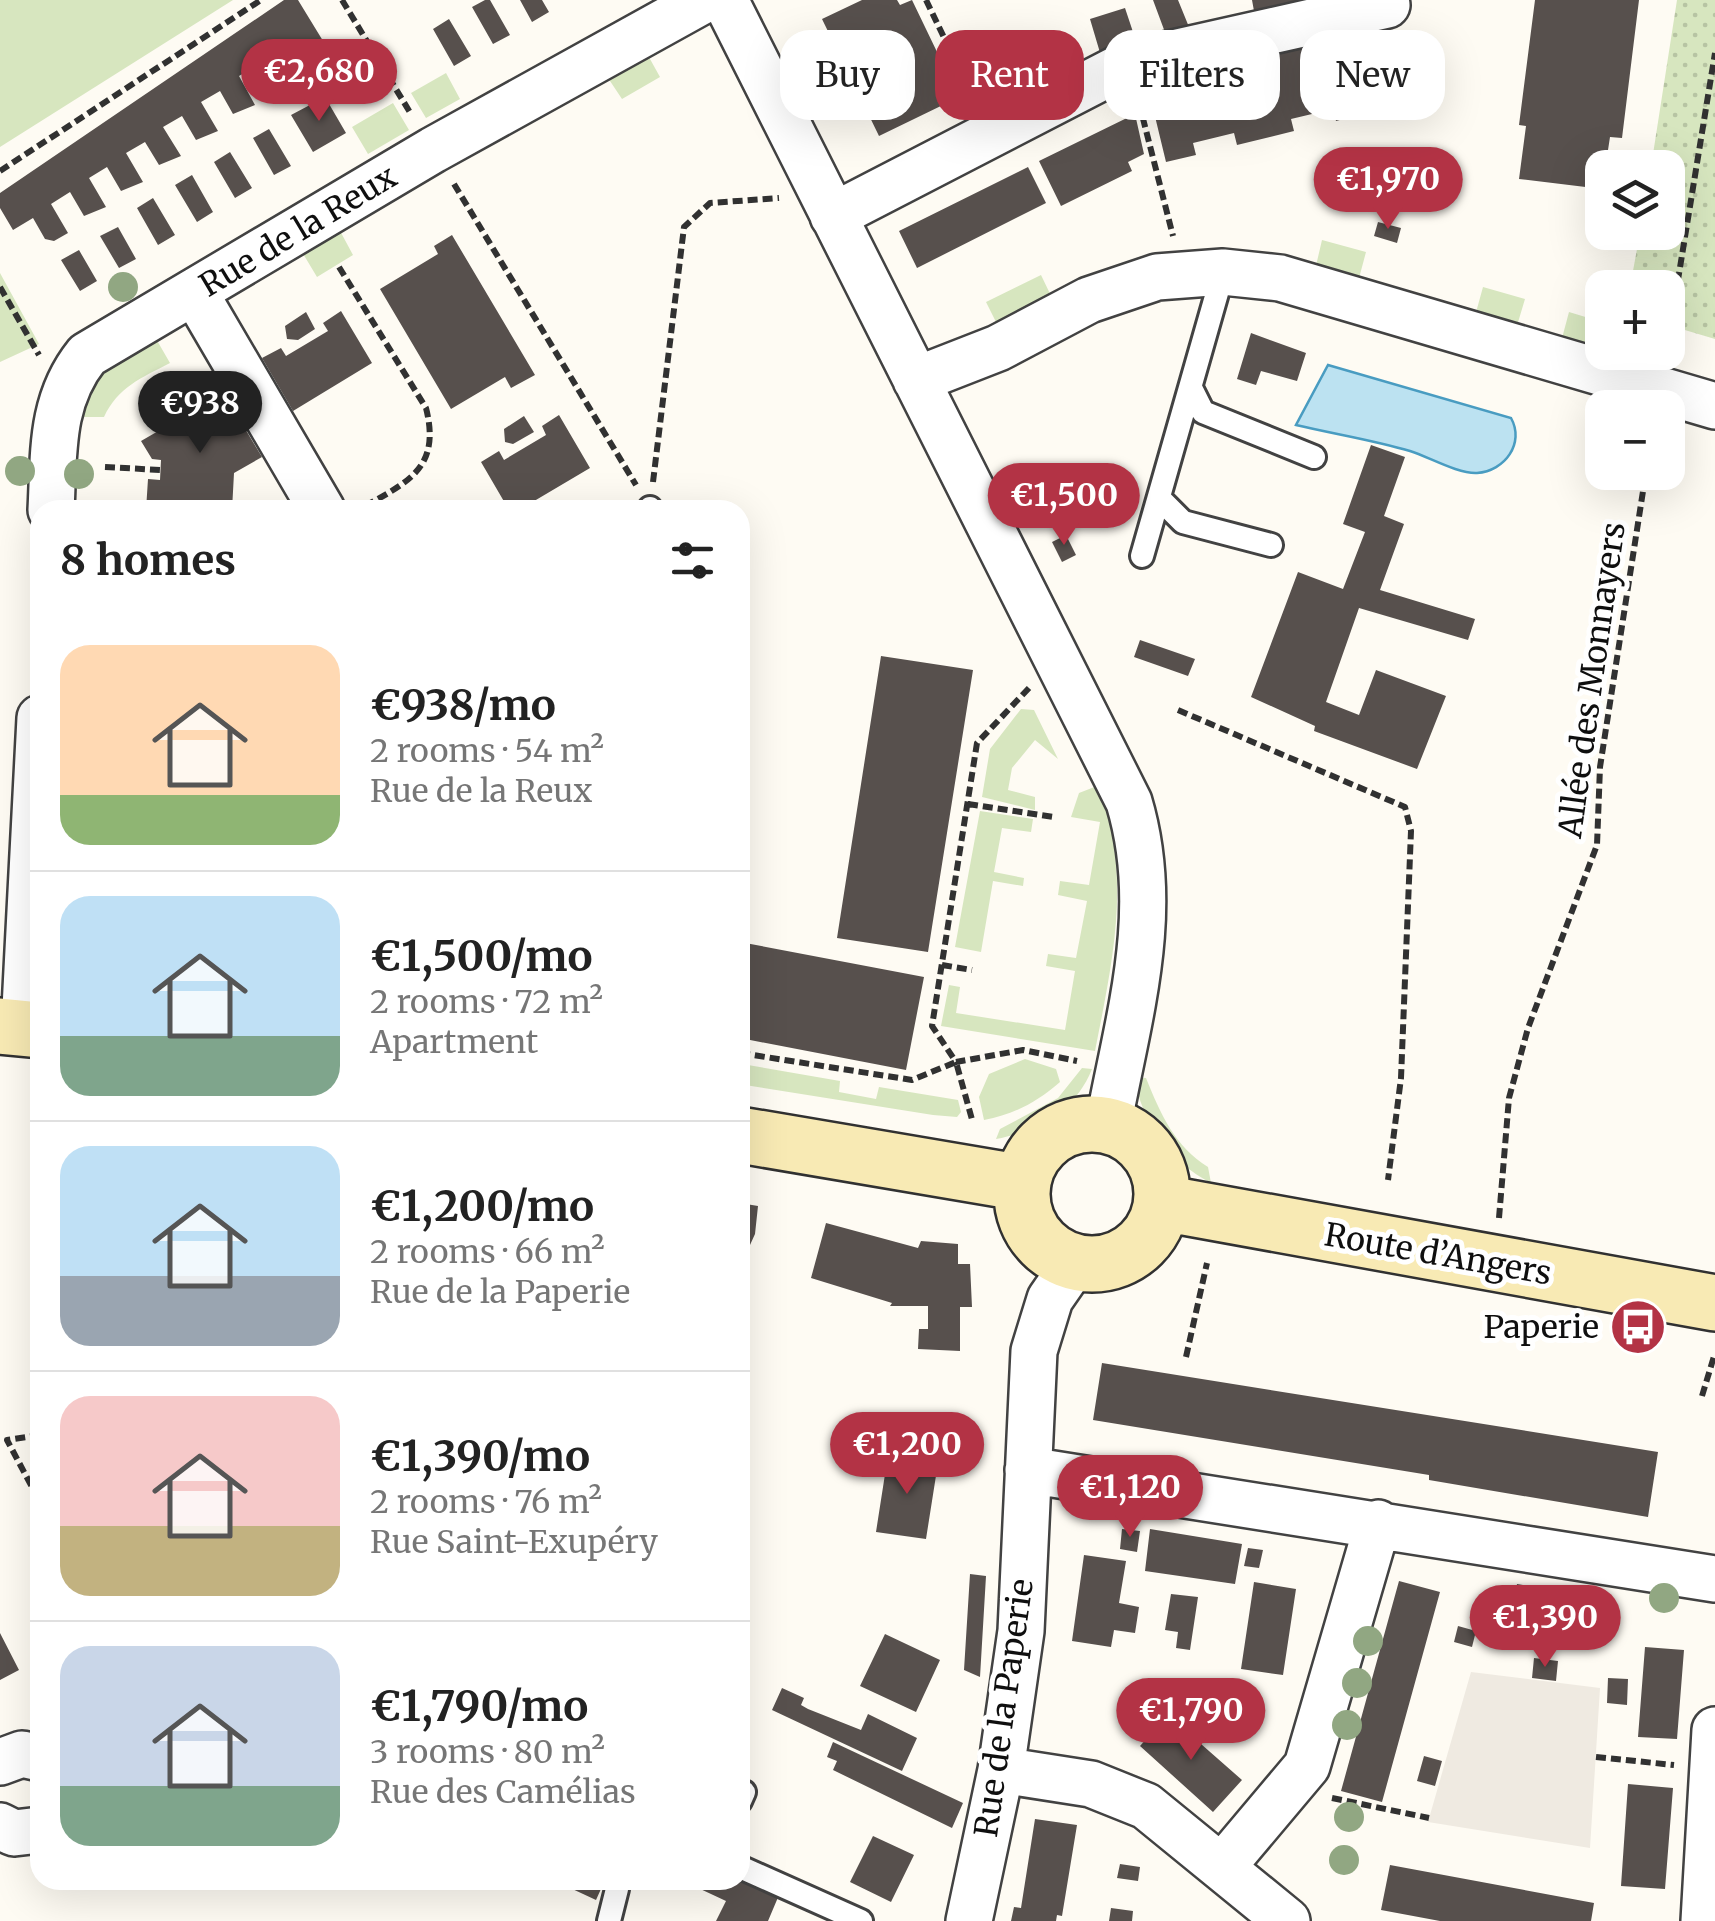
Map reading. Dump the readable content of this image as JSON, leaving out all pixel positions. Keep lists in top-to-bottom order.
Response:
{
  "streets": {
    "street": ["Rue de la Reux", "Route d’Angers", "Rue de la Paperie"],
    "path": ["Allée des Monnayers"]
  },
  "crossings": [
    ["Allée des Monnayers", "Route d’Angers"],
    ["Route d’Angers", "Rue de la Paperie"]
  ],
  "places": {
    "bus stop": ["Paperie"]
  },
  "page": {
    "chip": [
      "Buy",
      "Rent",
      "Filters",
      "New"
    ],
    "price": [
      "€2,680",
      "€1,970",
      "€938",
      "€1,500",
      "€1,200",
      "€1,120",
      "€1,390",
      "€1,790"
    ],
    "map_buttons": ["+", "−"],
    "heading": "8 homes",
    "list": [
      {
        "name": "€938/mo",
        "note": "2 rooms · 54 m² · Rue de la Reux"
      },
      {
        "name": "€1,500/mo",
        "note": "2 rooms · 72 m² · Apartment"
      },
      {
        "name": "€1,200/mo",
        "note": "2 rooms · 66 m² · Rue de la Paperie"
      },
      {
        "name": "€1,390/mo",
        "note": "2 rooms · 76 m² · Rue Saint-Exupéry"
      },
      {
        "name": "€1,790/mo",
        "note": "3 rooms · 80 m² · Rue des Camélias"
      }
    ]
  }
}
